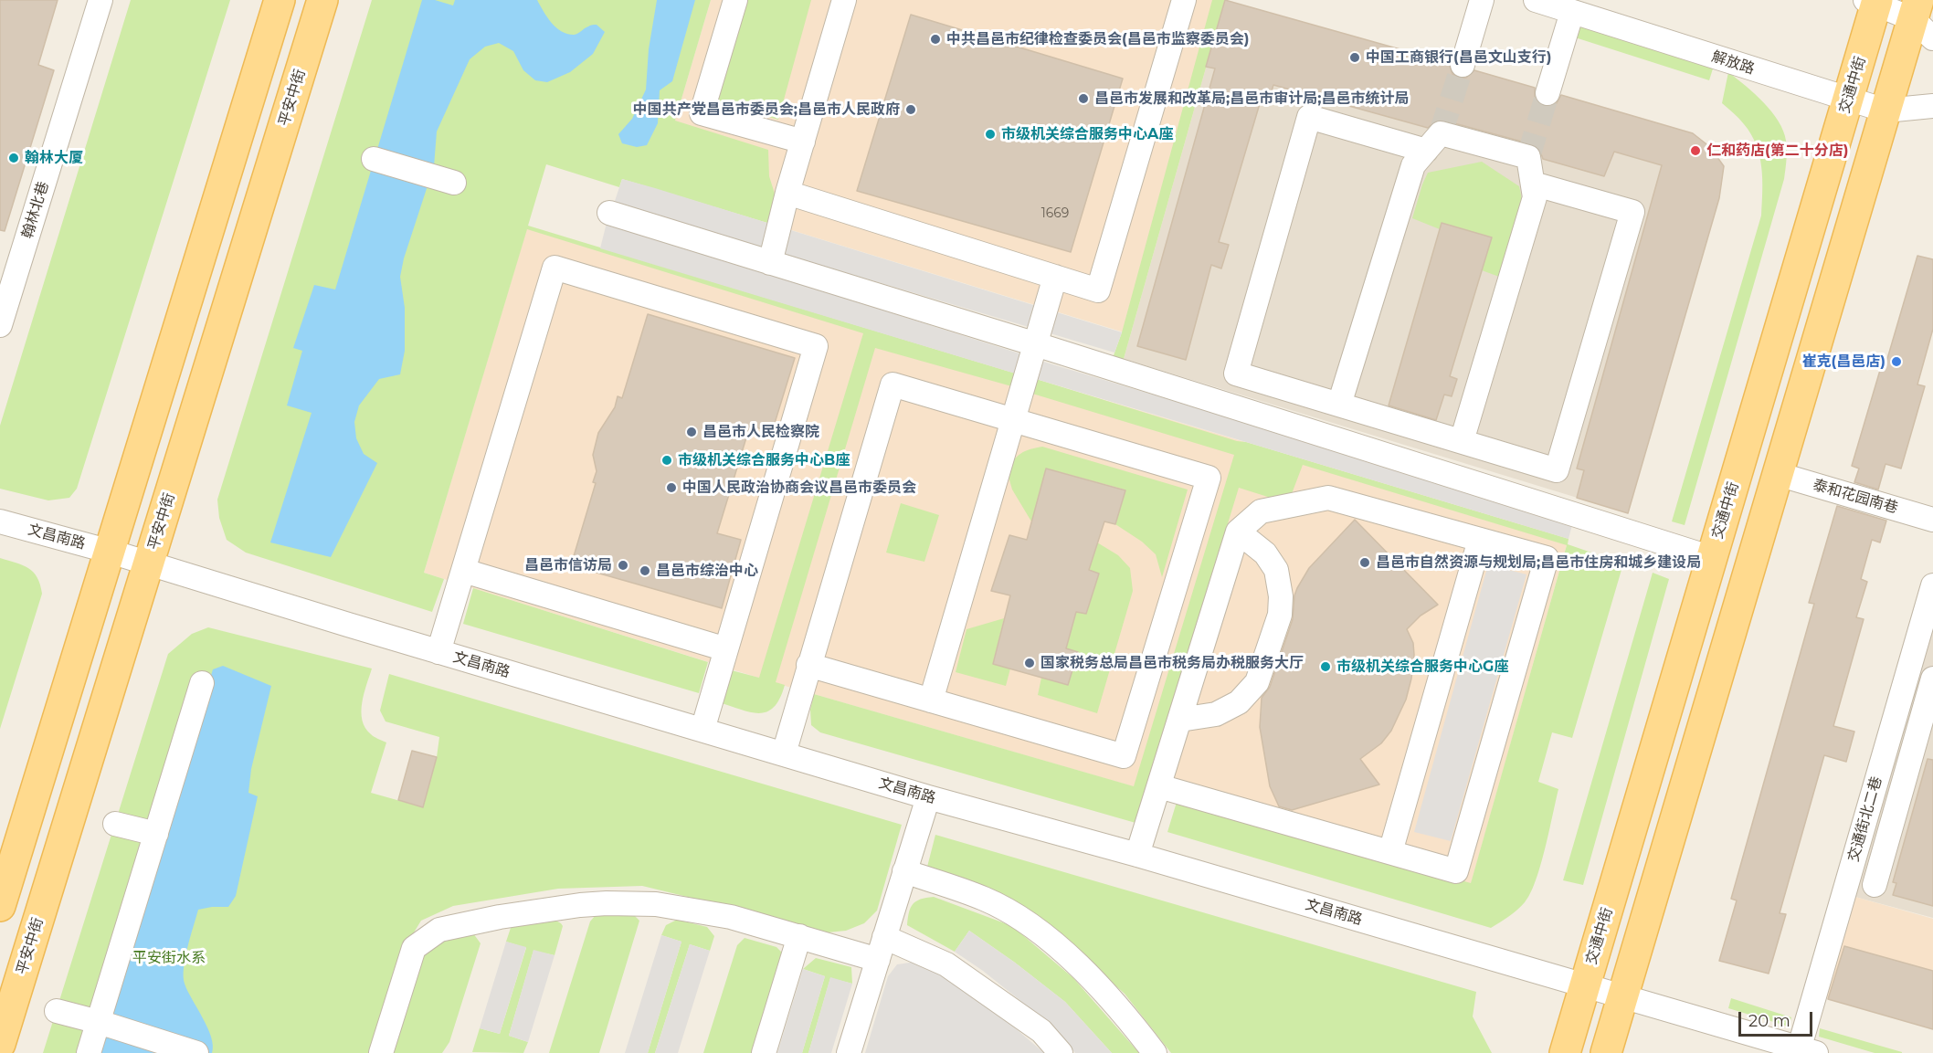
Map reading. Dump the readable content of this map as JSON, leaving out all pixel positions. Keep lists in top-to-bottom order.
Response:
{
  "streets": {
    "main road": ["交通中街", "平安中街"],
    "street": [
      "解放路",
      "翰林北巷",
      "泰和花园南巷",
      "文昌南路",
      "交通街北二巷"
    ]
  },
  "crossings": [
    ["解放路", "交通中街"],
    ["交通中街", "文昌南路"],
    ["平安中街", "文昌南路"],
    ["文昌南路", "交通街北二巷"]
  ],
  "parks": ["平安街水系"],
  "places": [
    "中共昌邑市纪律检查委员会(昌邑市监察委员会)",
    "中国工商银行(昌邑文山支行)",
    "昌邑市发展和改革局;昌邑市审计局;昌邑市统计局",
    "中国共产党昌邑市委员会;昌邑市人民政府",
    "市级机关综合服务中心A座",
    "仁和药店(第二十分店)",
    "翰林大厦",
    "崔克(昌邑店)",
    "昌邑市人民检察院",
    "市级机关综合服务中心B座",
    "中国人民政治协商会议昌邑市委员会",
    "昌邑市自然资源与规划局;昌邑市住房和城乡建设局",
    "昌邑市信访局",
    "昌邑市综治中心",
    "国家税务总局昌邑市税务局办税服务大厅",
    "市级机关综合服务中心G座"
  ],
  "house_numbers": ["1669"],
  "scale_bar": "20 m"
}
